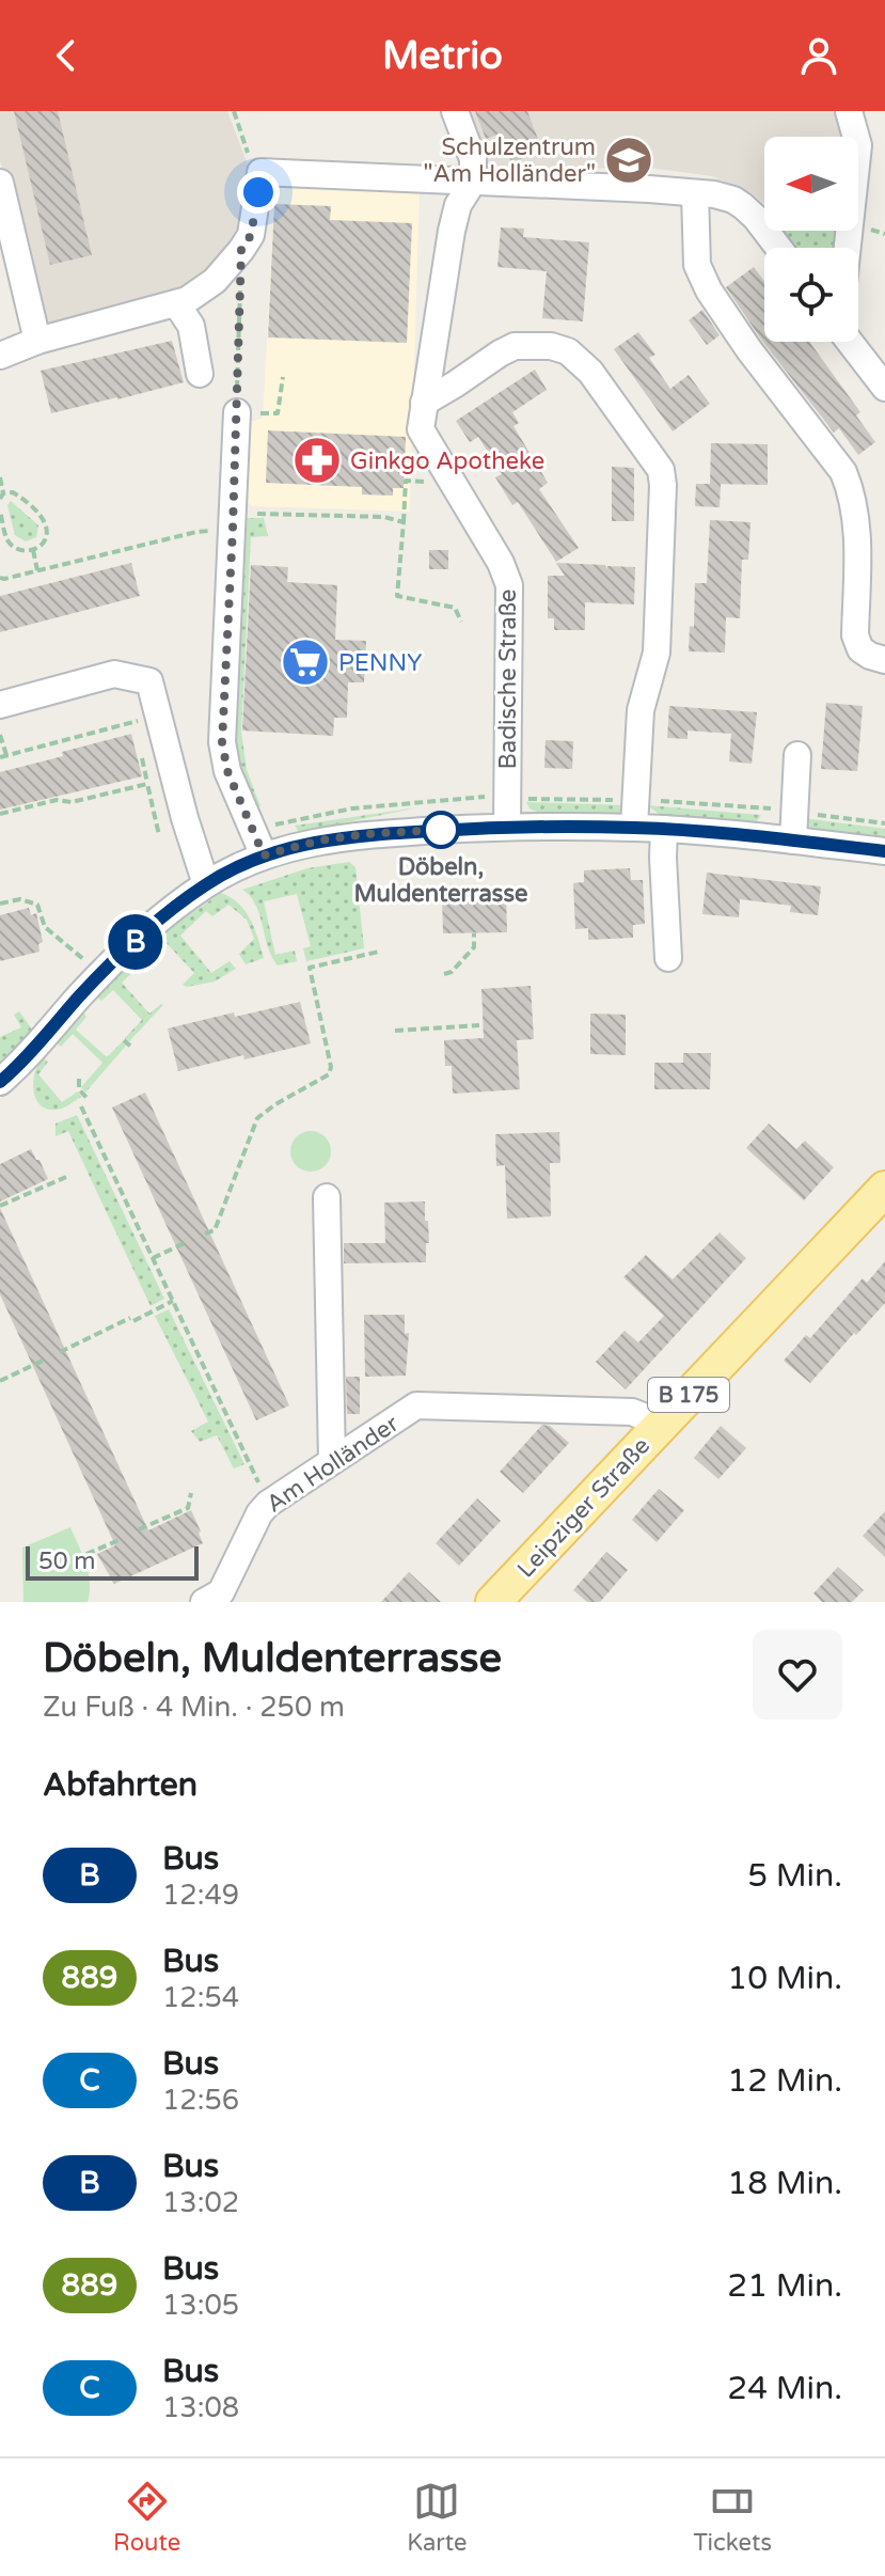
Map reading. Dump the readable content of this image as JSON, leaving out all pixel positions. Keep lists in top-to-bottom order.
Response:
{
  "streets": {
    "main road": ["B 175", "Leipziger Straße"],
    "street": ["Badische Straße", "Am Holländer"]
  },
  "crossings": [
    ["Am Holländer", "Leipziger Straße"]
  ],
  "places": {
    "school or university": ["Schulzentrum \"Am Holländer\""],
    "pharmacy": ["Ginkgo Apotheke"],
    "supermarket": ["PENNY"],
    "other": ["Döbeln, Muldenterrasse"]
  },
  "lines": ["bus line B"],
  "scale_bar": "50 m",
  "north": "left",
  "page": {
    "header": "Metrio",
    "on_map": "B",
    "scale": "50 m",
    "heading": [
      ["Döbeln, Muldenterrasse", "Zu Fuß · 4 Min. · 250 m"],
      "Abfahrten"
    ],
    "list": [
      {
        "mark": "B",
        "name": "Bus",
        "note": "12:49",
        "value": "5 Min."
      },
      {
        "mark": "889",
        "name": "Bus",
        "note": "12:54",
        "value": "10 Min."
      },
      {
        "mark": "C",
        "name": "Bus",
        "note": "12:56",
        "value": "12 Min."
      },
      {
        "mark": "B",
        "name": "Bus",
        "note": "13:02",
        "value": "18 Min."
      },
      {
        "mark": "889",
        "name": "Bus",
        "note": "13:05",
        "value": "21 Min."
      },
      {
        "mark": "C",
        "name": "Bus",
        "note": "13:08",
        "value": "24 Min."
      }
    ],
    "tabs": ["Route", "Karte", "Tickets"]
  }
}
